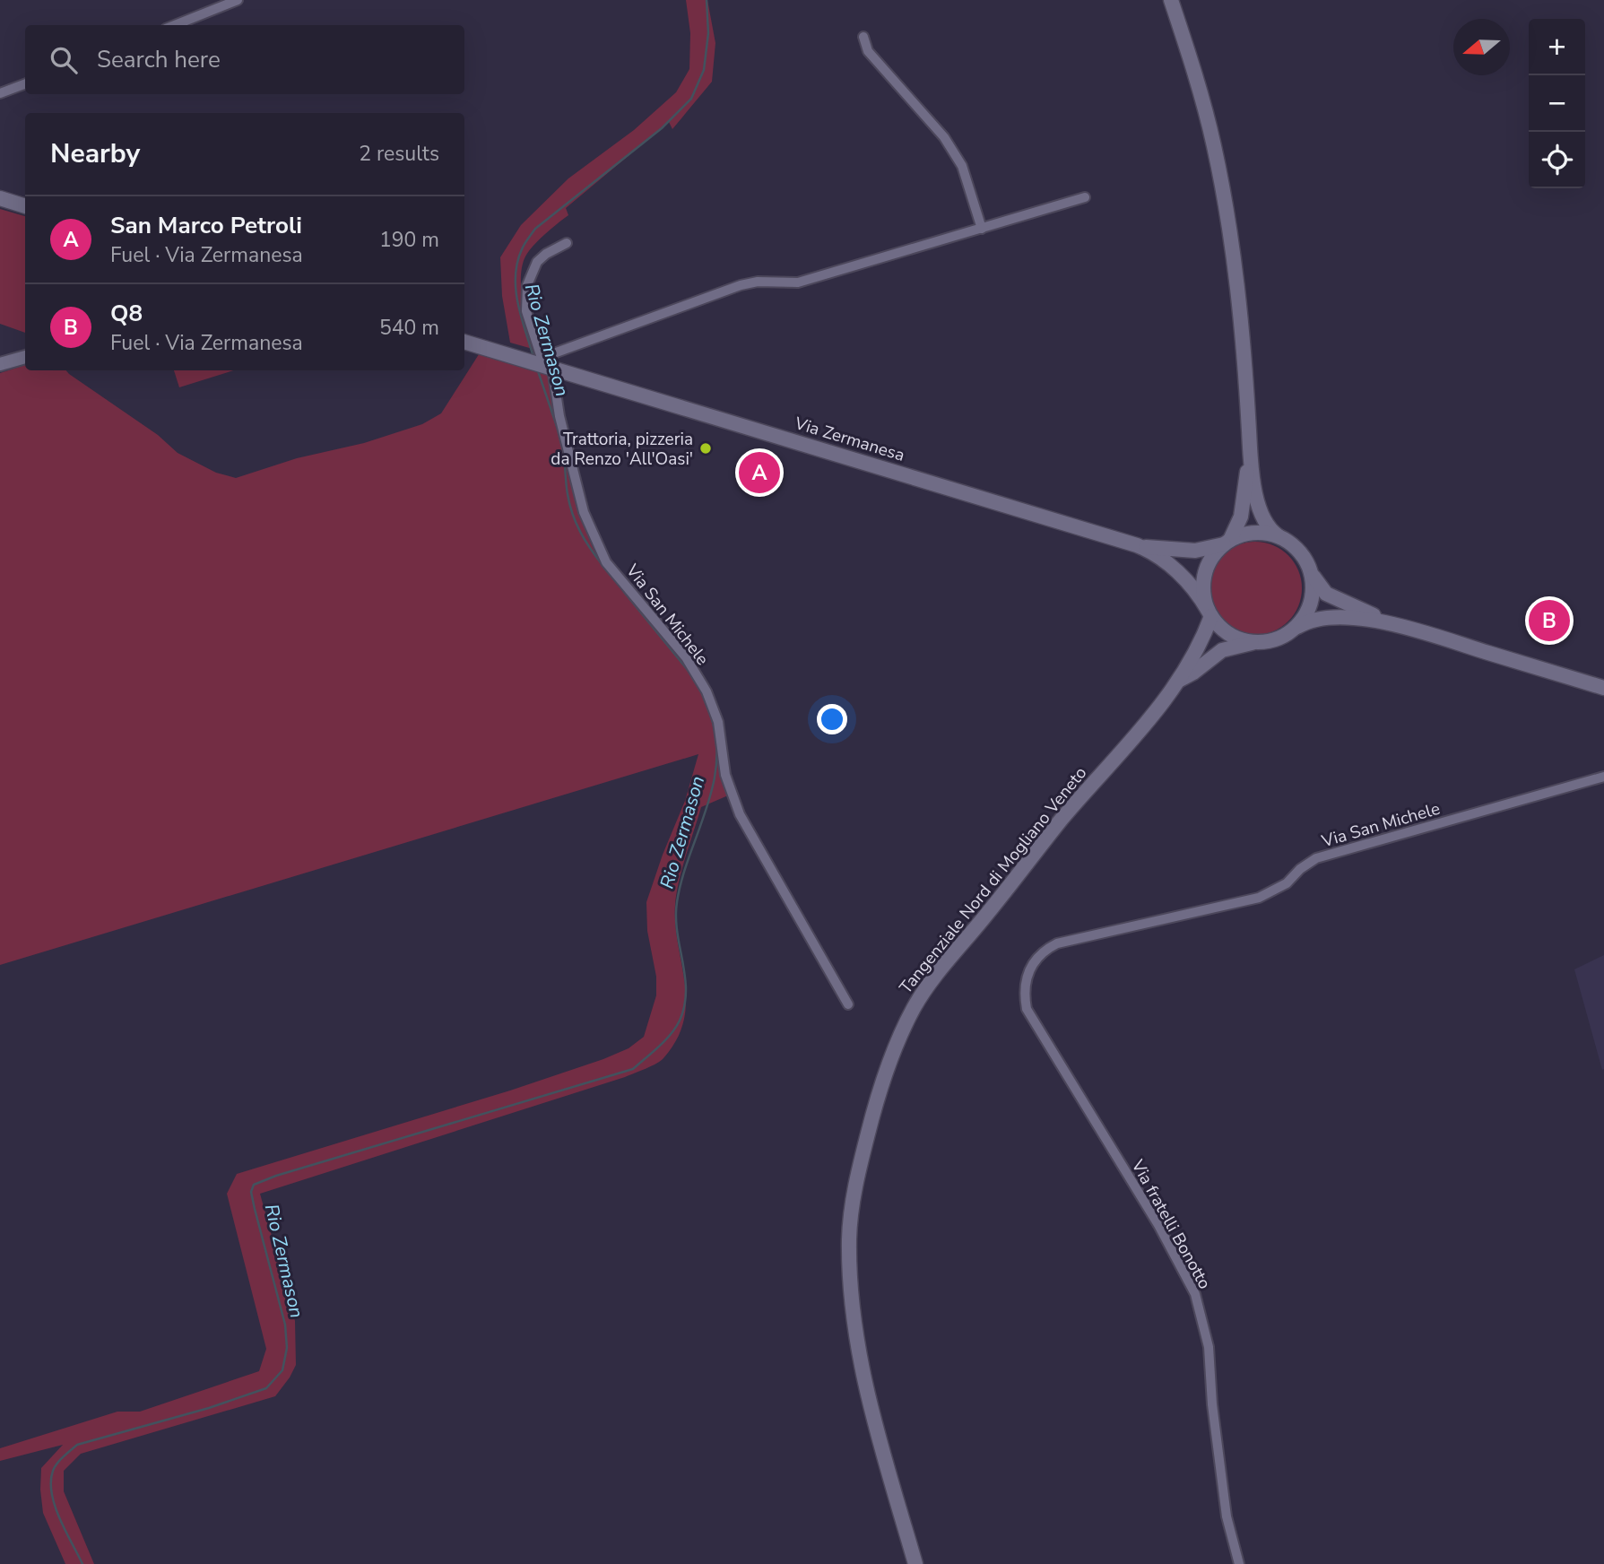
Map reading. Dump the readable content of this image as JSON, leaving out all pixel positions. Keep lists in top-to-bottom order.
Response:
{
  "streets": {
    "main road": ["Via Zermanesa", "Tangenziale Nord di Mogliano Veneto"],
    "street": ["Via San Michele", "Via fratelli Bonotto"]
  },
  "crossings": [
    ["Via Zermanesa", "Via San Michele"],
    ["Via Zermanesa", "Tangenziale Nord di Mogliano Veneto"],
    ["Via San Michele", "Via fratelli Bonotto"]
  ],
  "water": ["Rio Zermason"],
  "places": ["Trattoria, pizzeria da Renzo 'All'Oasi'"],
  "north": "left",
  "page": {
    "map_buttons": ["+", "−"],
    "search": "Search here",
    "heading": ["Nearby", "2 results"],
    "list": [
      {
        "mark": "A",
        "name": "San Marco Petroli",
        "note": "Fuel · Via Zermanesa",
        "value": "190 m"
      },
      {
        "mark": "B",
        "name": "Q8",
        "note": "Fuel · Via Zermanesa",
        "value": "540 m"
      }
    ],
    "pins": ["A", "B"]
  }
}
